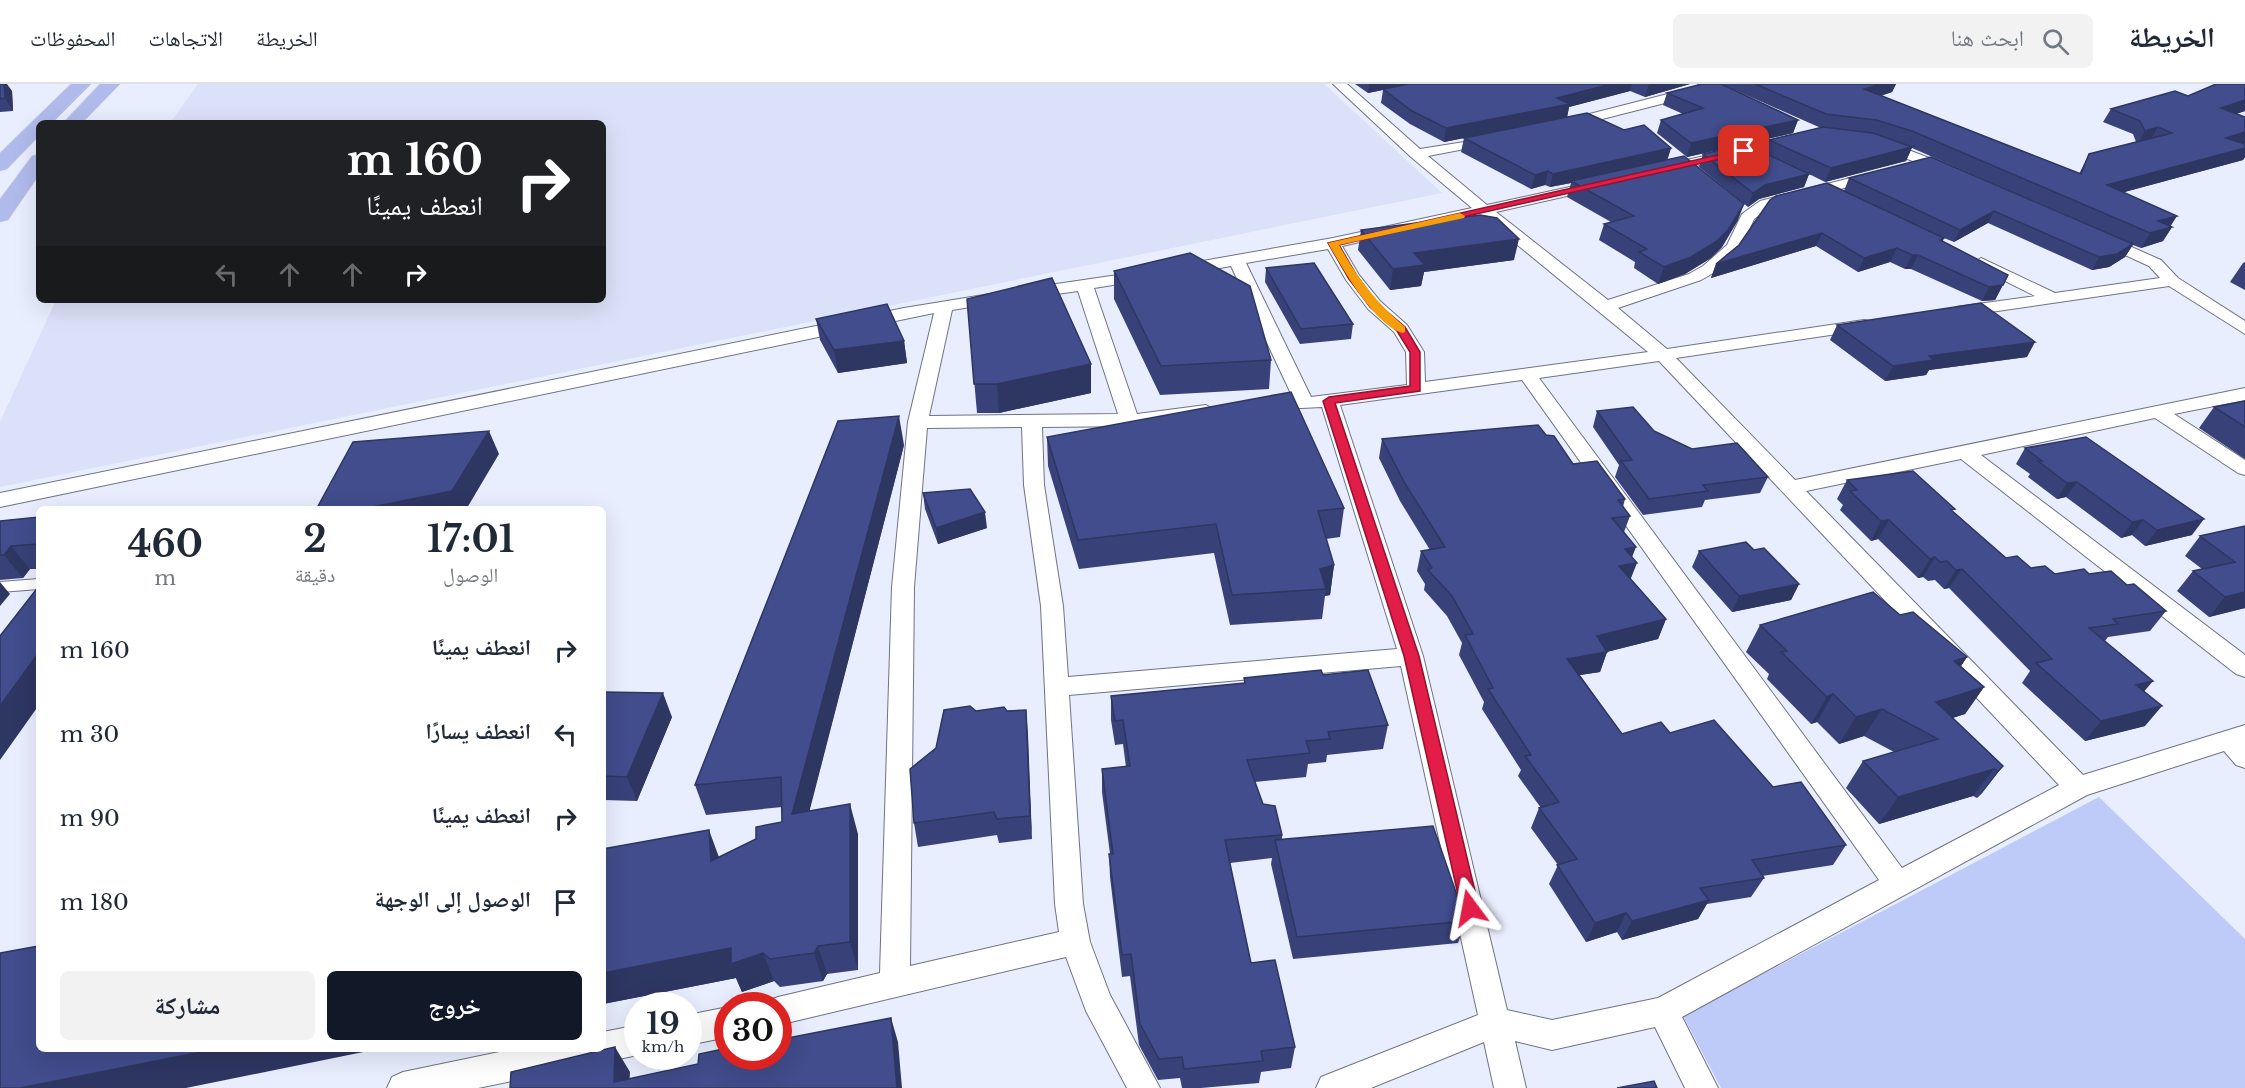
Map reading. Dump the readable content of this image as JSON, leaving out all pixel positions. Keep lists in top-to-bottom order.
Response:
{
  "page": {
    "header": "الخريطة",
    "search": "ابحث هنا",
    "nav": ["الخريطة", "الاتجاهات", "المحفوظات"],
    "turn": ["160 m", "انعطف يمينًا"],
    "eta": [
      "17:01",
      "الوصول",
      "2",
      "دقيقة",
      "460",
      "m"
    ],
    "list": [
      {
        "name": "انعطف يمينًا",
        "value": "160 m"
      },
      {
        "name": "انعطف يسارًا",
        "value": "30 m"
      },
      {
        "name": "انعطف يمينًا",
        "value": "90 m"
      },
      {
        "name": "الوصول إلى الوجهة",
        "value": "180 m"
      }
    ],
    "buttons": ["خروج", "مشاركة"],
    "speed": "19 km/h",
    "limit": "30"
  }
}
